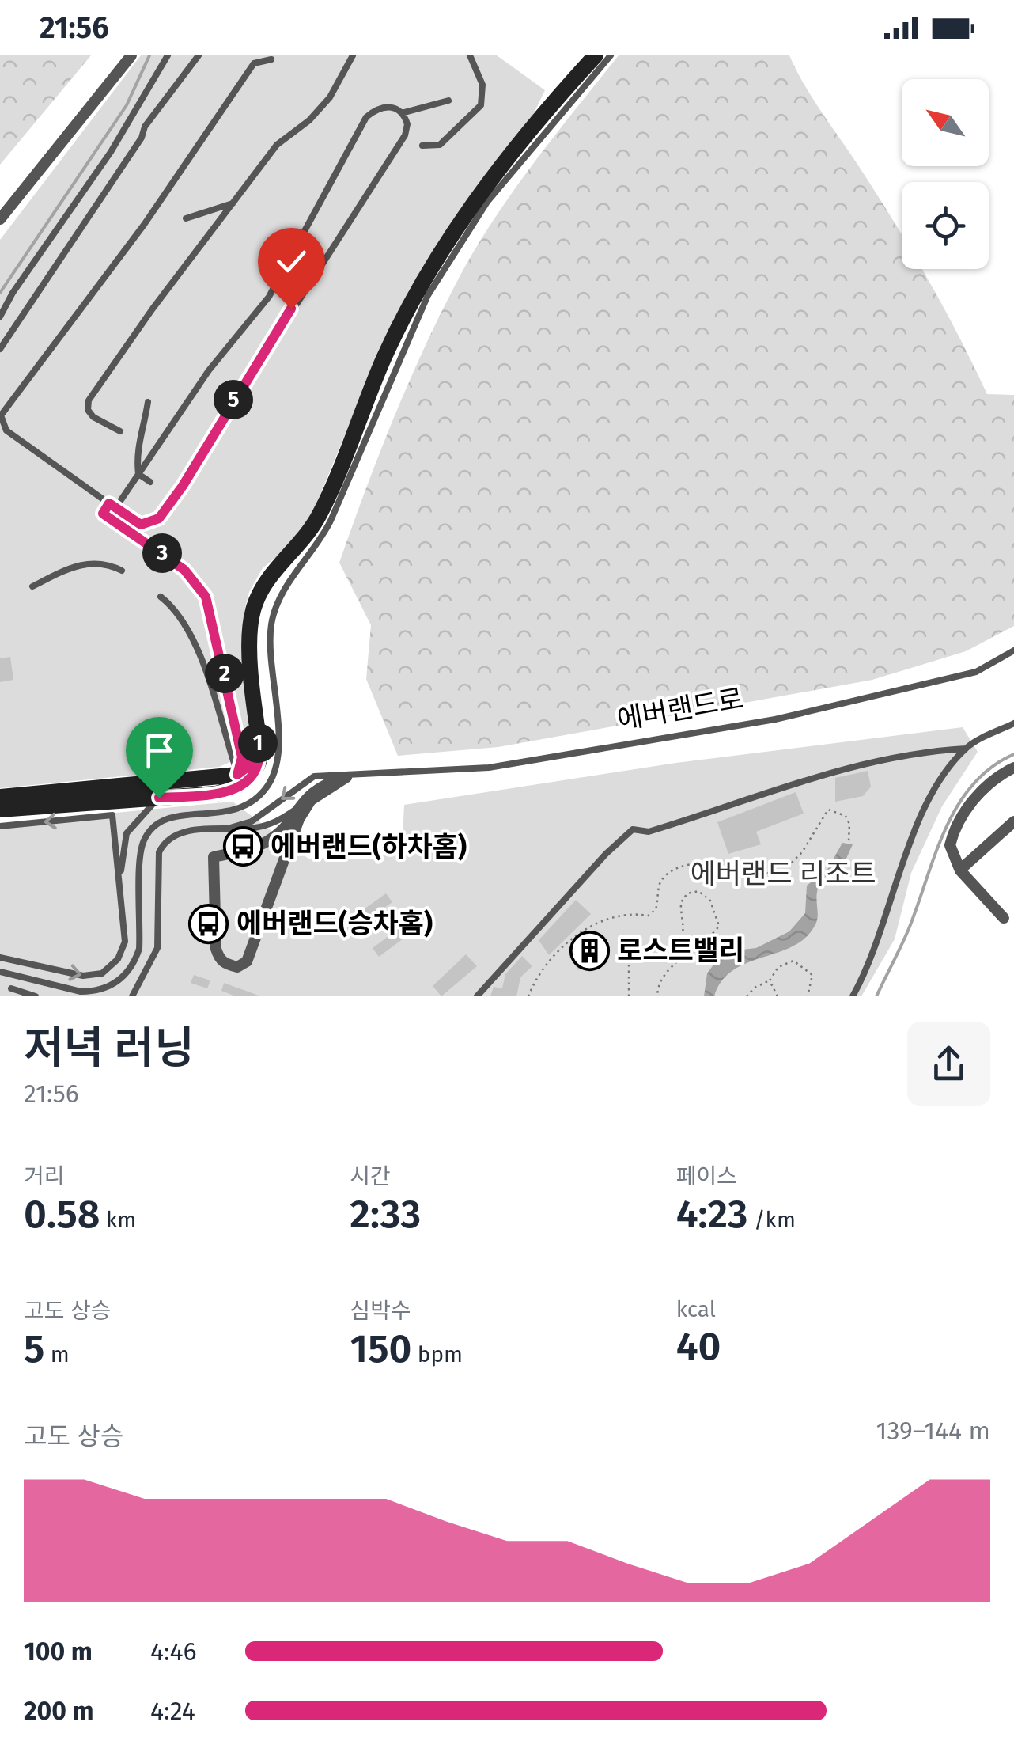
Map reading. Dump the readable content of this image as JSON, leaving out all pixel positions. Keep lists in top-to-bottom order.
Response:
{
  "streets": {
    "lane": ["에버랜드로"]
  },
  "parks": ["에버랜드 리조트"],
  "places": {
    "bus stop": ["에버랜드(하차홈)", "에버랜드(승차홈)"],
    "building": ["로스트밸리"]
  },
  "north": "top left",
  "page": {
    "status": "21:56",
    "pins": [
      "5",
      "3",
      "2",
      "1"
    ],
    "heading": ["저녁 러닝", "21:56"],
    "stats": [
      ["거리", "0.58 km"],
      ["시간", "2:33"],
      ["페이스", "4:23 /km"],
      ["고도 상승", "5 m"],
      ["심박수", "150 bpm"],
      ["kcal", "40"]
    ],
    "chart": ["고도 상승", "139–144 m"],
    "list": [
      {
        "name": "100 m",
        "note": "4:46"
      },
      {
        "name": "200 m",
        "note": "4:24"
      }
    ]
  }
}
